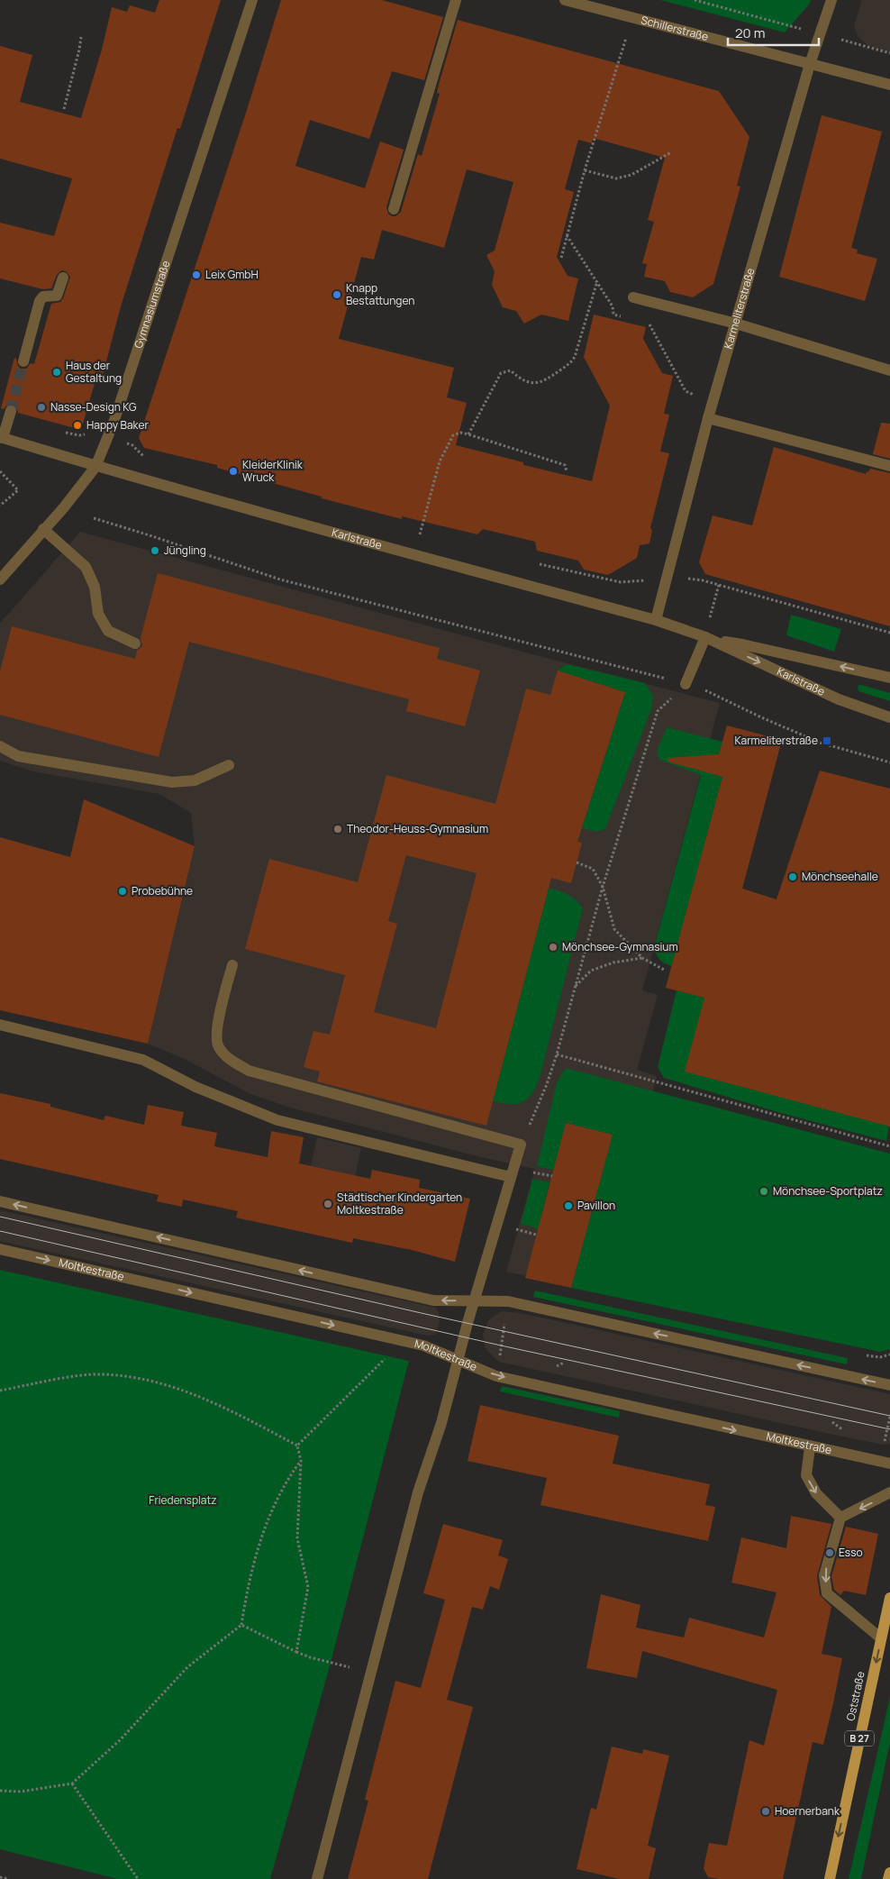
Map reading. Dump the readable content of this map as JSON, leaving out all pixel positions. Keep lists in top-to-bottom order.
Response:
{
  "streets": {
    "main road": ["Oststraße", "B 27"],
    "street": [
      "Schillerstraße",
      "Gymnasiumstraße",
      "Karmeliterstraße",
      "Karlstraße",
      "Moltkestraße"
    ]
  },
  "crossings": [
    ["Schillerstraße", "Karmeliterstraße"],
    ["Gymnasiumstraße", "Karlstraße"],
    ["Karmeliterstraße", "Karlstraße"]
  ],
  "one_way": ["Oststraße"],
  "parks": ["Friedensplatz"],
  "places": {
    "other": [
      "Leix GmbH",
      "Knapp Bestattungen",
      "Haus der Gestaltung",
      "Nasse-Design KG",
      "Happy Baker",
      "KleiderKlinik Wruck",
      "Jüngling",
      "Theodor-Heuss-Gymnasium",
      "Mönchseehalle",
      "Probebühne",
      "Mönchsee-Gymnasium",
      "Mönchsee-Sportplatz",
      "Städtischer Kindergarten Moltkestraße",
      "Pavillon",
      "Esso",
      "Hoernerbank"
    ],
    "transit": ["Karmeliterstraße"]
  },
  "scale_bar": "20 m"
}
